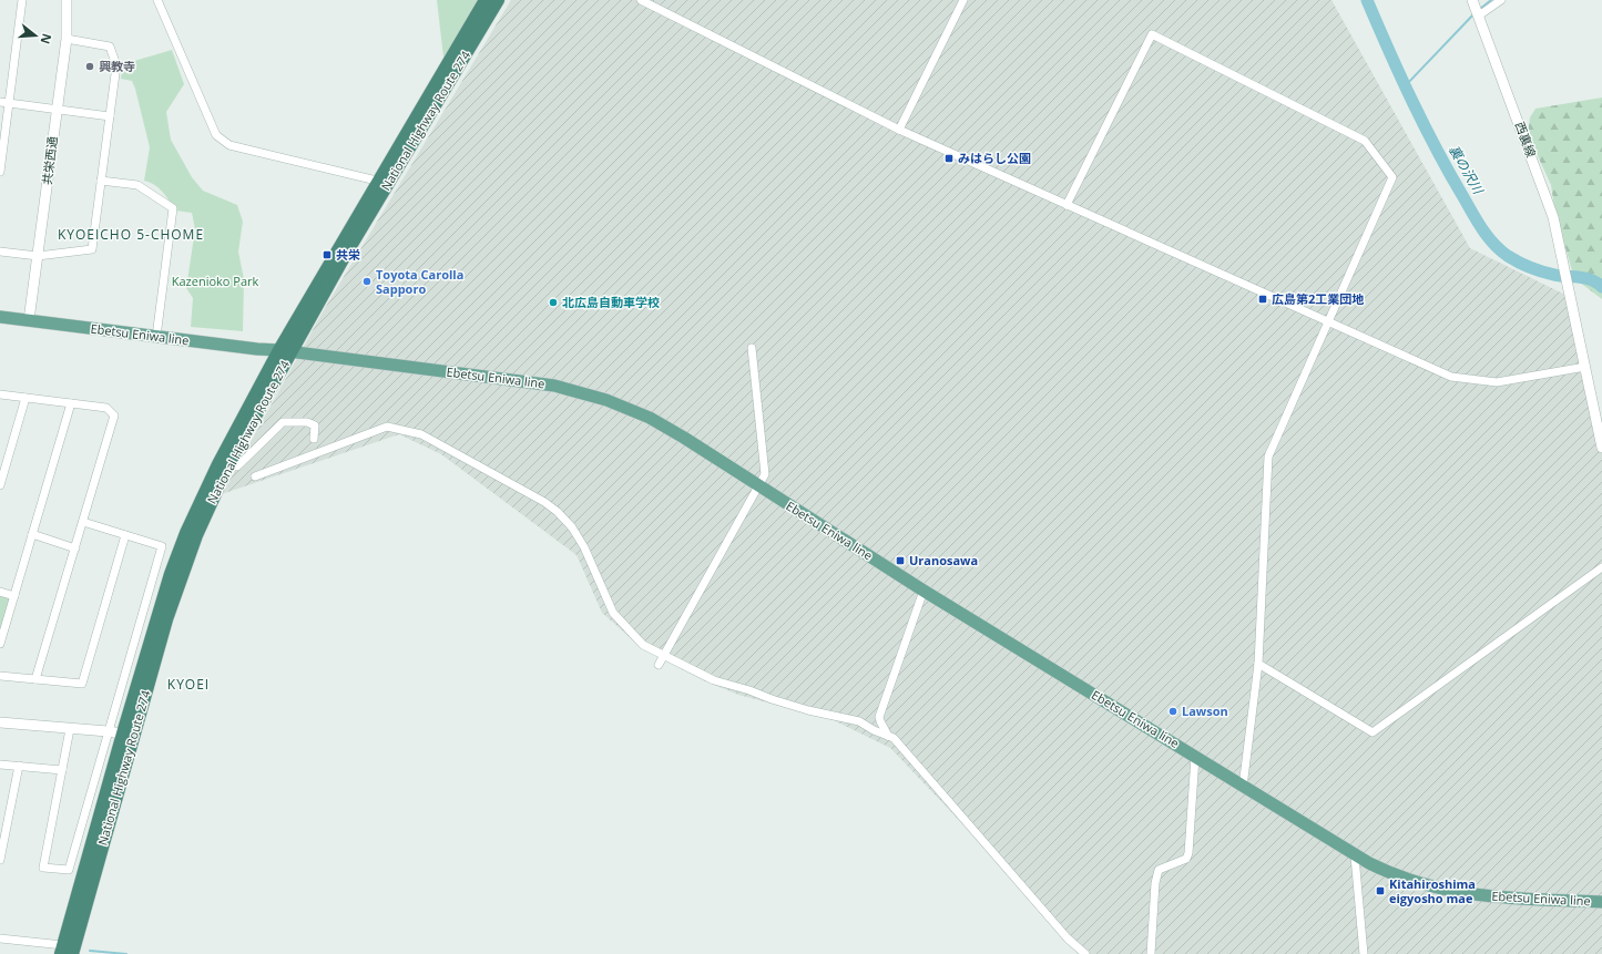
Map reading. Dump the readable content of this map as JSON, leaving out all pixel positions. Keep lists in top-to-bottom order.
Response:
{
  "streets": {
    "highway": ["National Highway Route 274"],
    "main road": ["Ebetsu Eniwa line"],
    "street": ["西裏線", "共栄西通"]
  },
  "crossings": [
    ["National Highway Route 274", "Ebetsu Eniwa line"],
    ["共栄西通", "Ebetsu Eniwa line"]
  ],
  "districts": ["KYOEICHO 5-CHOME", "KYOEI"],
  "water": ["裏の沢川"],
  "parks": ["Kazenioko Park"],
  "places": {
    "other": [
      "興教寺",
      "Toyota Carolla Sapporo",
      "北広島自動車学校",
      "Lawson"
    ],
    "transit": [
      "みはらし公園",
      "共栄",
      "広島第2工業団地",
      "Uranosawa",
      "Kitahiroshima eigyosho mae"
    ]
  },
  "north": "right"
}
